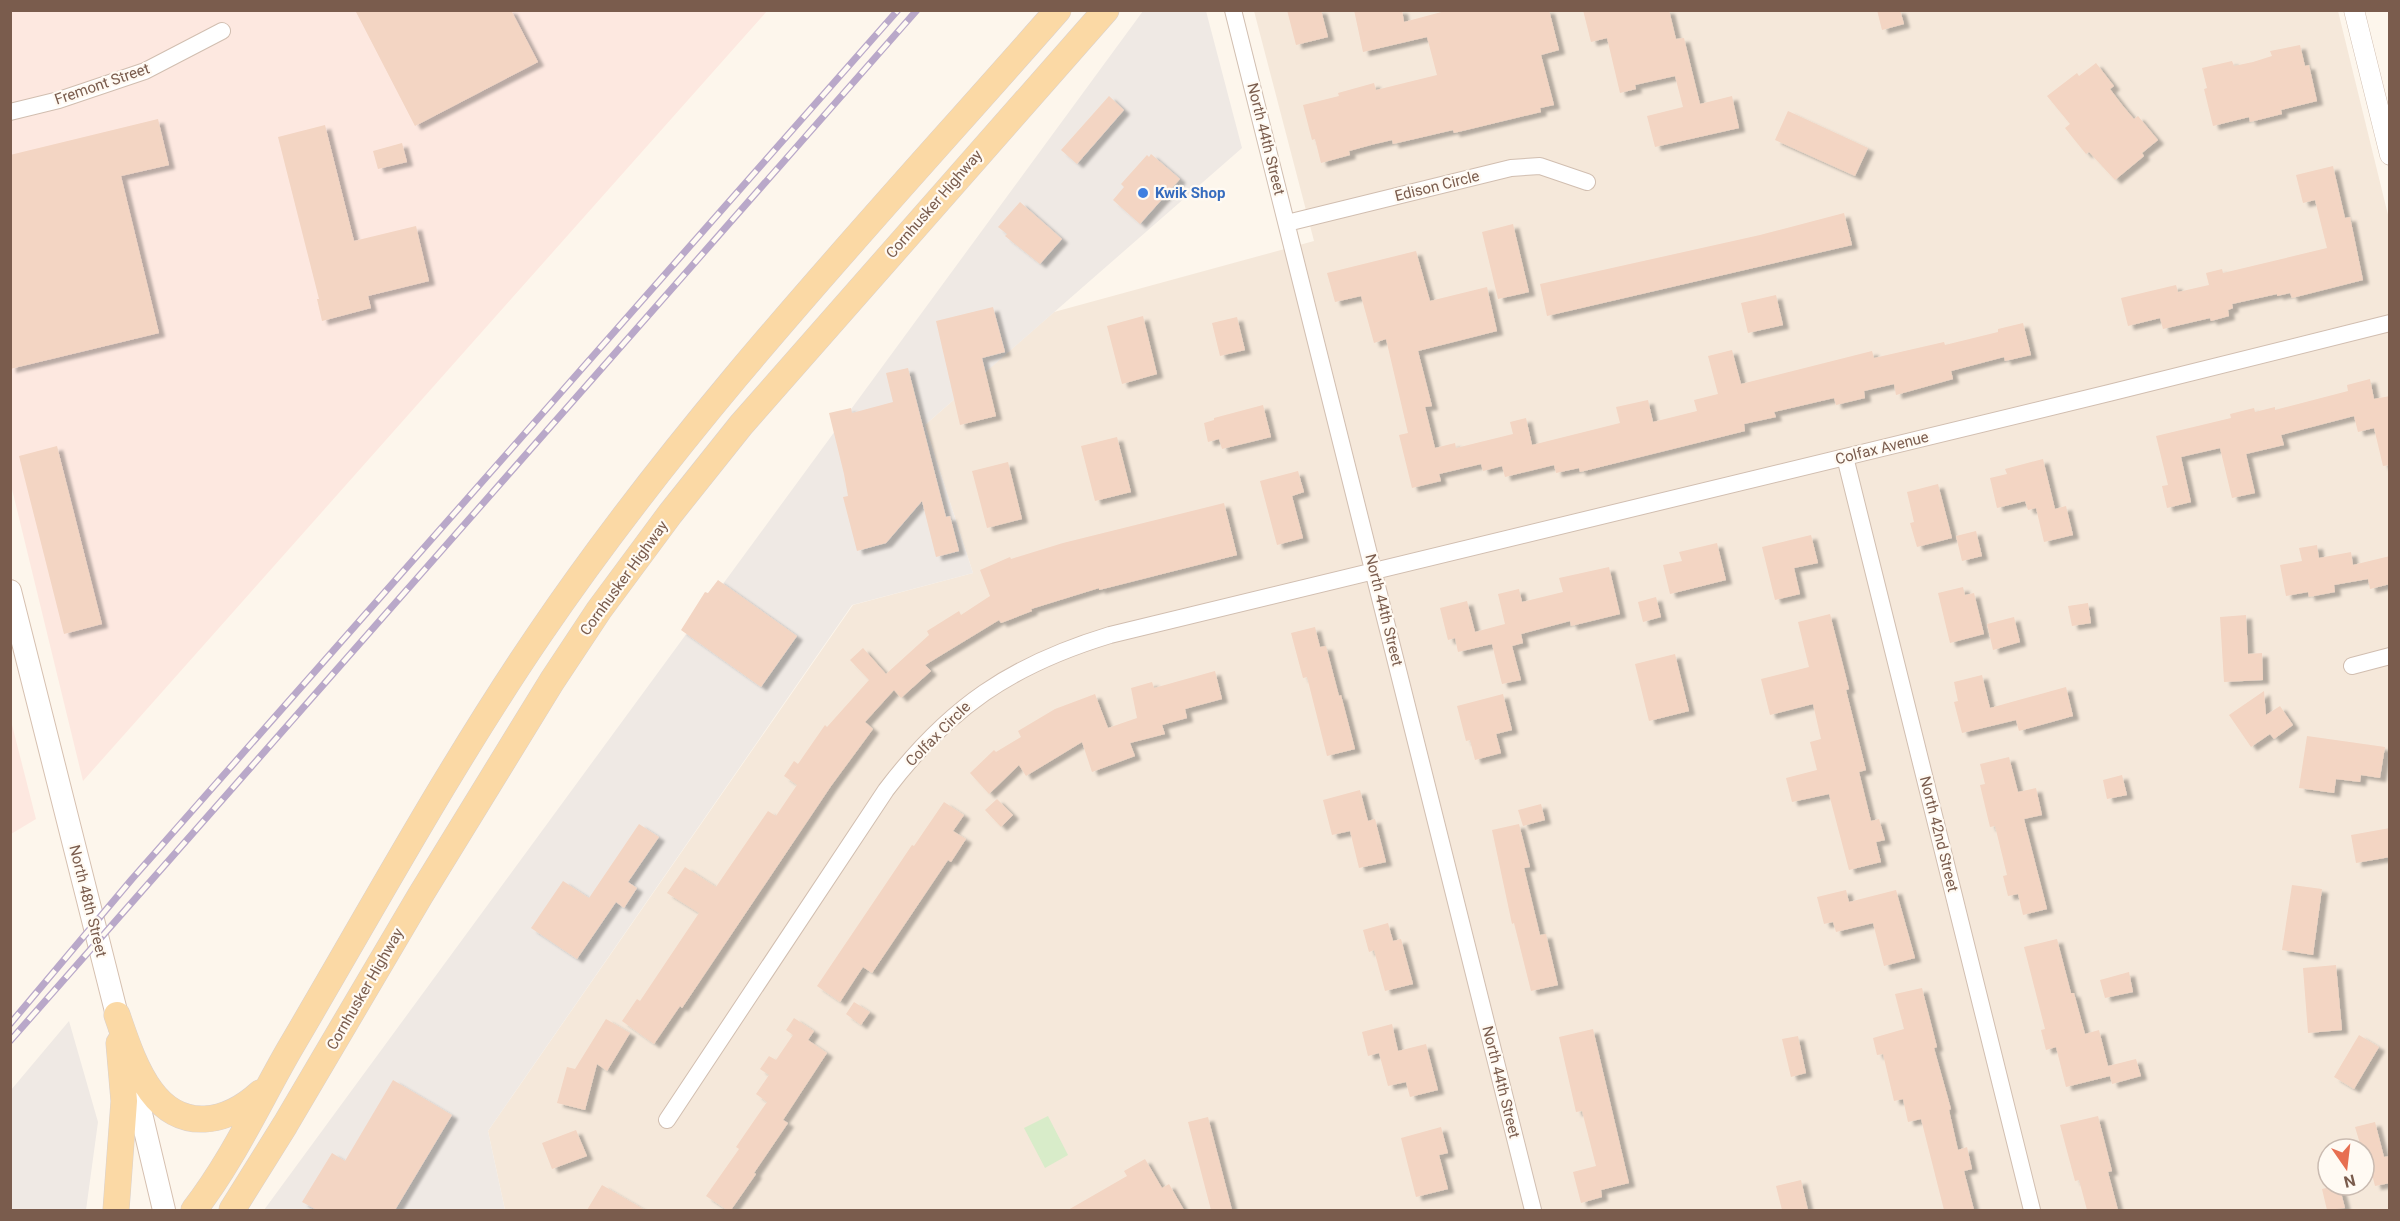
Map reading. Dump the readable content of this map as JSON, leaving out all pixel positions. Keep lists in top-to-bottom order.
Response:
{
  "streets": {
    "main road": ["Cornhusker Highway", "North 48th Street"],
    "street": [
      "Fremont Street",
      "North 44th Street",
      "Edison Circle",
      "Colfax Avenue",
      "Colfax Circle",
      "North 42nd Street"
    ]
  },
  "crossings": [
    ["North 44th Street", "Edison Circle"],
    ["North 44th Street", "Colfax Avenue"],
    ["North 44th Street", "Colfax Circle"],
    ["Colfax Avenue", "Colfax Circle"],
    ["Colfax Avenue", "North 42nd Street"]
  ],
  "places": ["Kwik Shop"],
  "north": "bottom"
}
